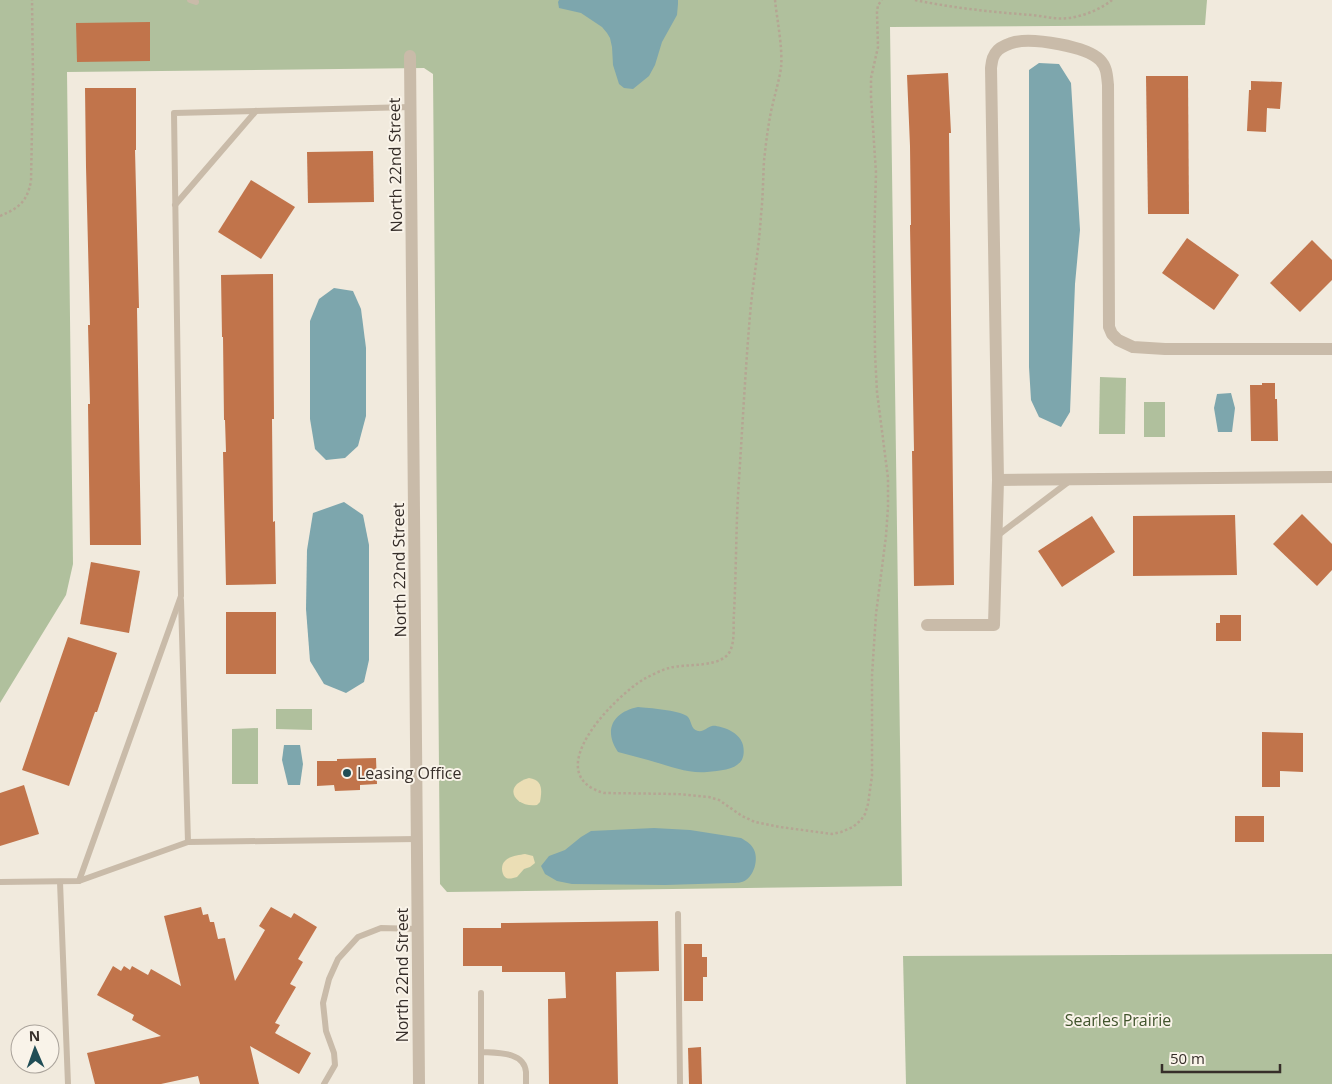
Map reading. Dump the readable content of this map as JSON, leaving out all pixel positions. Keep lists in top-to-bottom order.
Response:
{
  "streets": {
    "street": ["North 22nd Street"]
  },
  "parks": ["Searles Prairie"],
  "places": ["Leasing Office"],
  "scale_bar": "50 m",
  "north": "top"
}
